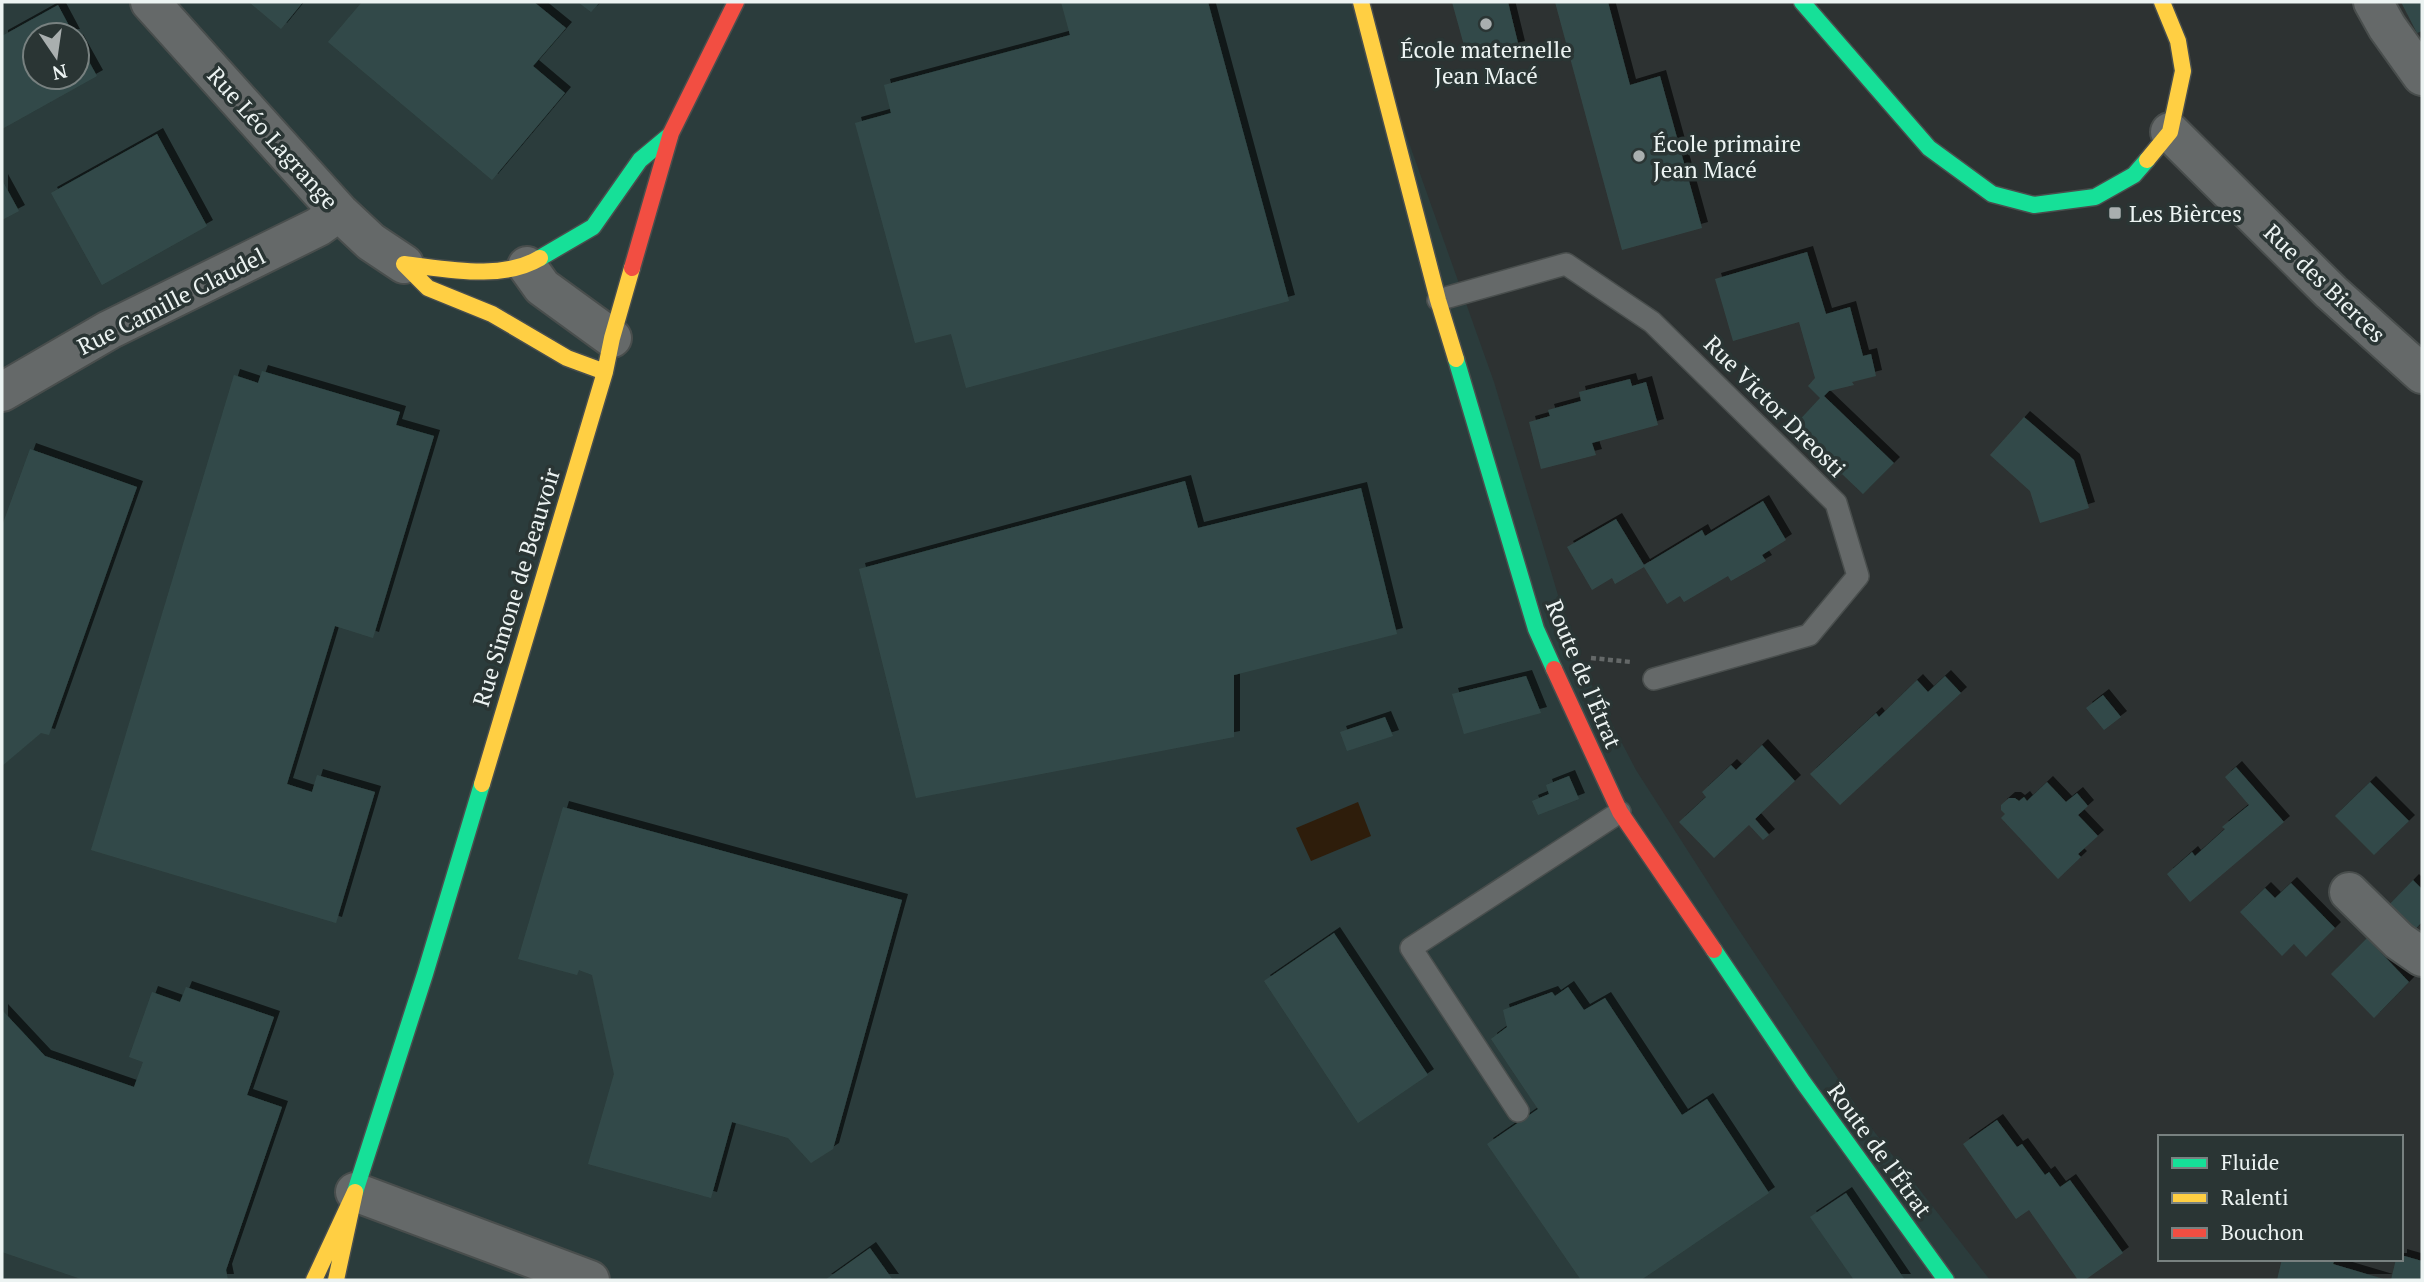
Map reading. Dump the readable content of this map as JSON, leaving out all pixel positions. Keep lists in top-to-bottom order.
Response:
{
  "streets": {
    "main road": ["Rue Léo Lagrange", "Rue Simone de Beauvoir", "Route de l'Étrat"],
    "street": ["Rue des Bierces", "Rue Camille Claudel"],
    "lane": ["Rue Victor Dreosti"]
  },
  "crossings": [
    ["Rue Léo Lagrange", "Rue Camille Claudel"],
    ["Rue Léo Lagrange", "Rue Simone de Beauvoir"],
    ["Rue Victor Dreosti", "Route de l'Étrat"]
  ],
  "places": {
    "other": ["École maternelle Jean Macé", "École primaire Jean Macé"],
    "transit": ["Les Bièrces"]
  },
  "legend": ["Fluide", "Ralenti", "Bouchon"],
  "north": "bottom"
}
